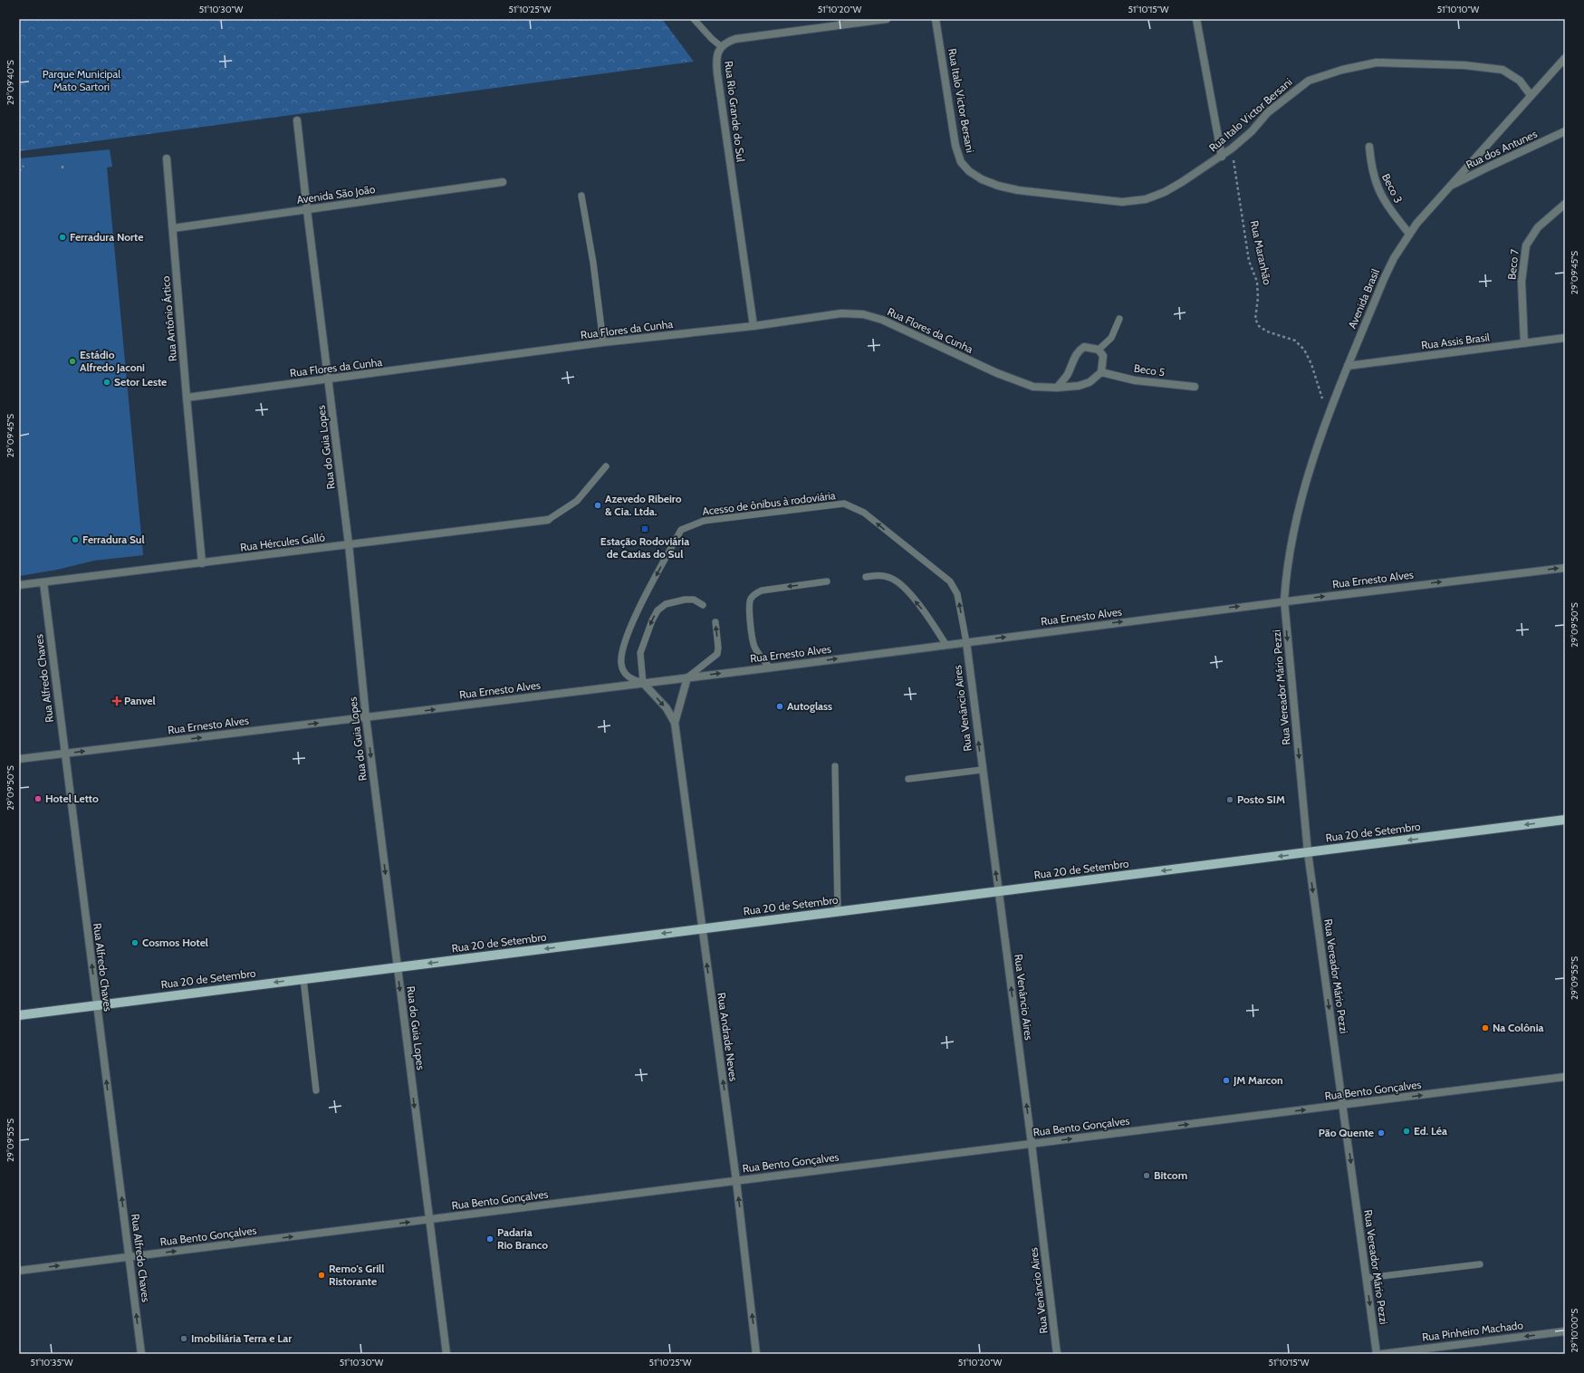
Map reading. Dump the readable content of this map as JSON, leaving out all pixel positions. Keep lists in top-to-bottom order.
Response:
{
  "streets": {
    "main road": ["Rua 20 de Setembro"],
    "street": [
      "Rua Italo Victor Bersani",
      "Rua Rio Grande do Sul",
      "Rua dos Antunes",
      "Beco 3",
      "Avenida São João",
      "Beco 7",
      "Avenida Brasil",
      "Rua Antônio Ártico",
      "Rua Flores da Cunha",
      "Rua Assis Brasil",
      "Beco 5",
      "Rua do Guia Lopes",
      "Rua Hércules Galló",
      "Rua Ernesto Alves",
      "Rua Alfredo Chaves",
      "Rua Vereador Mário Pezzi",
      "Rua Venâncio Aires",
      "Rua Andrade Neves",
      "Rua Bento Gonçalves",
      "Rua Pinheiro Machado"
    ],
    "lane": ["Acesso de ônibus à rodoviária"],
    "path": ["Rua Maranhão"]
  },
  "crossings": [
    ["Rua Italo Victor Bersani", "Rua Maranhão"],
    ["Rua Italo Victor Bersani", "Avenida Brasil"],
    ["Rua Rio Grande do Sul", "Rua Flores da Cunha"],
    ["Rua dos Antunes", "Avenida Brasil"],
    ["Beco 3", "Avenida Brasil"],
    ["Avenida São João", "Rua Antônio Ártico"],
    ["Avenida São João", "Rua do Guia Lopes"],
    ["Rua Maranhão", "Avenida Brasil"],
    ["Beco 7", "Rua Assis Brasil"],
    ["Avenida Brasil", "Rua Assis Brasil"],
    ["Avenida Brasil", "Rua Ernesto Alves"],
    ["Avenida Brasil", "Rua Vereador Mário Pezzi"],
    ["Rua Antônio Ártico", "Rua Flores da Cunha"],
    ["Rua Antônio Ártico", "Rua Hércules Galló"],
    ["Rua Flores da Cunha", "Beco 5"],
    ["Rua Flores da Cunha", "Rua do Guia Lopes"],
    ["Rua do Guia Lopes", "Rua Hércules Galló"],
    ["Rua do Guia Lopes", "Rua Ernesto Alves"],
    ["Rua do Guia Lopes", "Rua 20 de Setembro"],
    ["Rua do Guia Lopes", "Rua Bento Gonçalves"],
    ["Acesso de ônibus à rodoviária", "Rua Ernesto Alves"],
    ["Acesso de ônibus à rodoviária", "Rua Venâncio Aires"],
    ["Acesso de ônibus à rodoviária", "Rua Andrade Neves"],
    ["Rua Hércules Galló", "Rua Alfredo Chaves"],
    ["Rua Ernesto Alves", "Rua Alfredo Chaves"],
    ["Rua Ernesto Alves", "Rua Vereador Mário Pezzi"],
    ["Rua Ernesto Alves", "Rua Venâncio Aires"],
    ["Rua Ernesto Alves", "Rua Andrade Neves"],
    ["Rua Alfredo Chaves", "Rua 20 de Setembro"],
    ["Rua Alfredo Chaves", "Rua Bento Gonçalves"],
    ["Rua Vereador Mário Pezzi", "Rua 20 de Setembro"],
    ["Rua Vereador Mário Pezzi", "Rua Bento Gonçalves"],
    ["Rua Venâncio Aires", "Rua 20 de Setembro"],
    ["Rua Venâncio Aires", "Rua Bento Gonçalves"],
    ["Rua 20 de Setembro", "Rua Andrade Neves"],
    ["Rua Andrade Neves", "Rua Bento Gonçalves"]
  ],
  "one_way": [
    "Rua do Guia Lopes",
    "Rua Ernesto Alves",
    "Rua Alfredo Chaves",
    "Rua Vereador Mário Pezzi",
    "Rua Venâncio Aires",
    "Rua 20 de Setembro",
    "Rua Andrade Neves",
    "Rua Bento Gonçalves",
    "Rua Pinheiro Machado"
  ],
  "parks": ["Parque Municipal Mato Sartori"],
  "places": {
    "other": [
      "Ferradura Norte",
      "Estádio Alfredo Jaconi",
      "Setor Leste",
      "Azevedo Ribeiro & Cia. Ltda.",
      "Ferradura Sul",
      "Autoglass",
      "Hotel Letto",
      "Posto SIM",
      "Cosmos Hotel",
      "Na Colônia",
      "JM Marcon",
      "Ed. Léa",
      "Pão Quente",
      "Bitcom",
      "Padaria Rio Branco",
      "Remo's Grill Ristorante",
      "Imobiliária Terra e Lar"
    ],
    "transit": ["Estação Rodoviária de Caxias do Sul"],
    "health": ["Panvel"]
  },
  "coordinates": [
    "51°10'30\"W",
    "51°10'25\"W",
    "51°10'20\"W",
    "51°10'15\"W",
    "51°10'10\"W",
    "29°09'40\"S",
    "29°09'45\"S",
    "29°09'50\"S",
    "29°09'55\"S",
    "29°10'00\"S",
    "51°10'35\"W"
  ]
}
